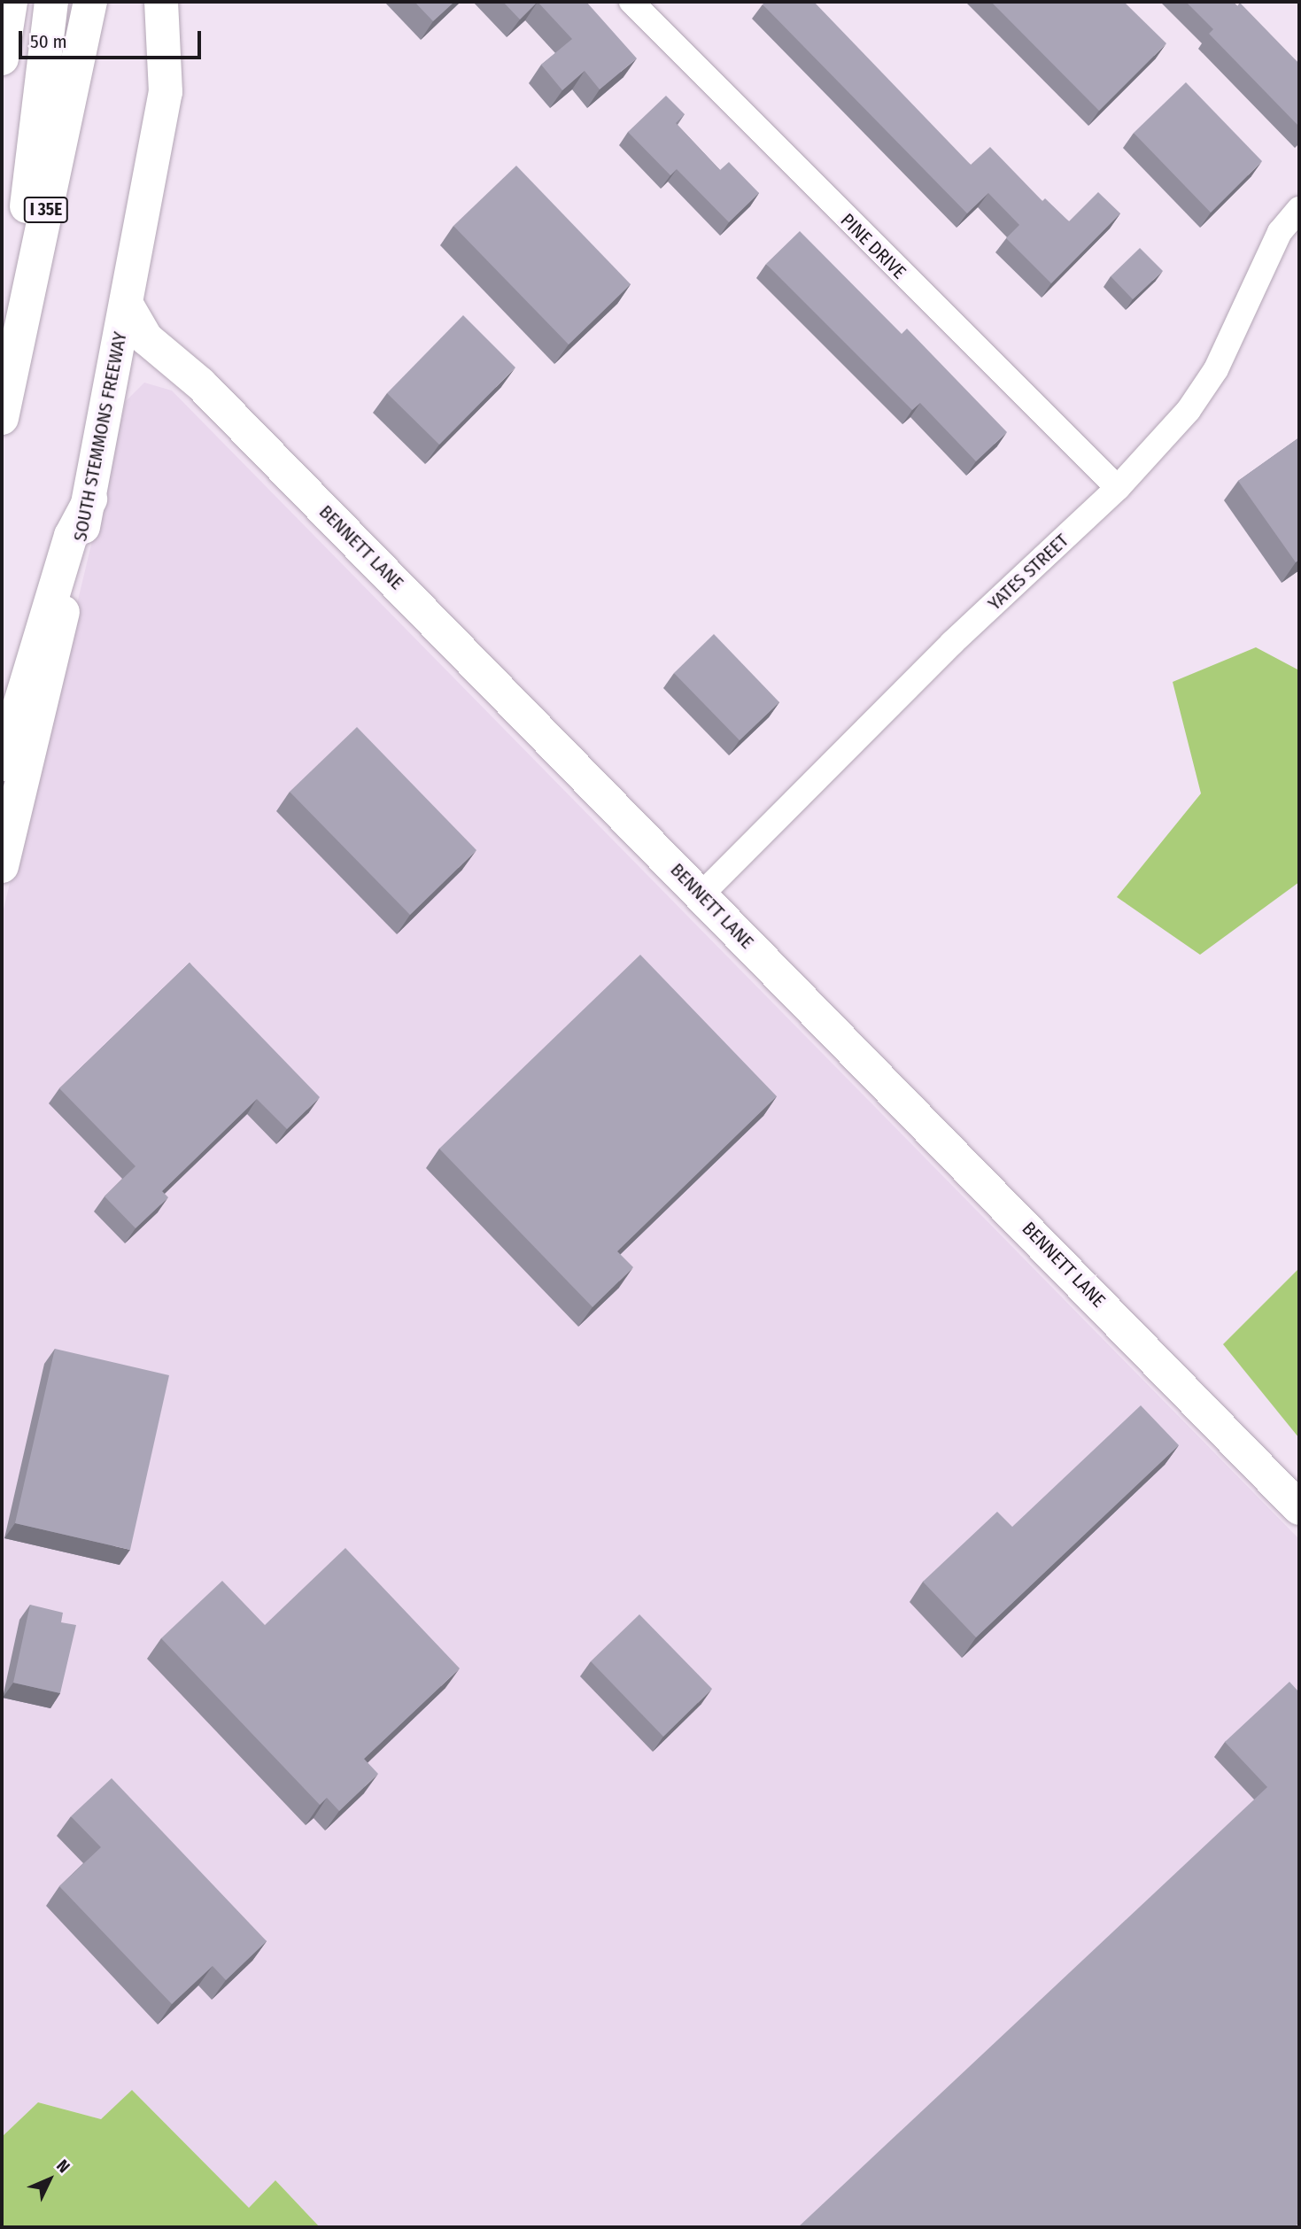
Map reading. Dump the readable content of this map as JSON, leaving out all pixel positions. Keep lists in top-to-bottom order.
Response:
{
  "streets": {
    "main road": ["I 35E", "SOUTH STEMMONS FREEWAY", "BENNETT LANE"],
    "street": ["PINE DRIVE", "YATES STREET"]
  },
  "crossings": [
    ["PINE DRIVE", "YATES STREET"],
    ["SOUTH STEMMONS FREEWAY", "BENNETT LANE"],
    ["BENNETT LANE", "YATES STREET"]
  ],
  "scale_bar": "50 m",
  "north": "top right"
}
